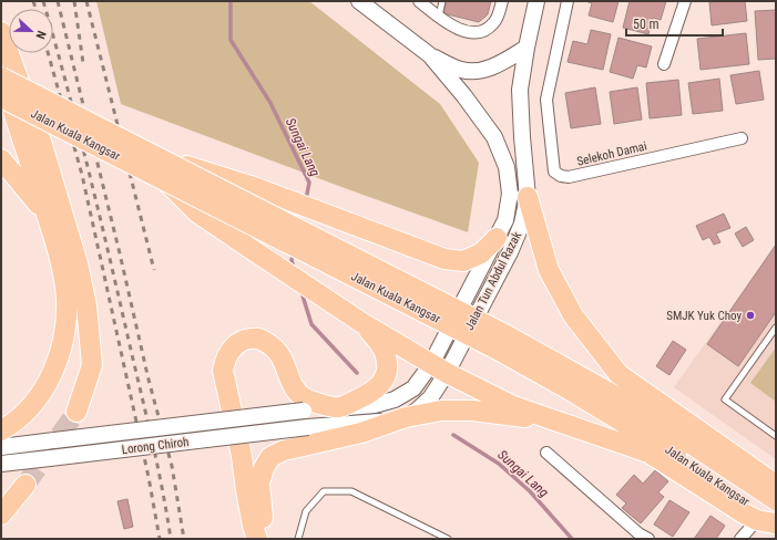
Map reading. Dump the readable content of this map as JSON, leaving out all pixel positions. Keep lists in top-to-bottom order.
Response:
{
  "streets": {
    "highway": ["Jalan Kuala Kangsar"],
    "main road": ["Jalan Tun Abdul Razak", "Lorong Chiroh"],
    "street": ["Selekoh Damai"]
  },
  "crossings": [
    ["Jalan Tun Abdul Razak", "Lorong Chiroh"]
  ],
  "water": ["Sungai Lang"],
  "places": ["SMJK Yuk Choy"],
  "scale_bar": "50 m",
  "north": "right"
}
